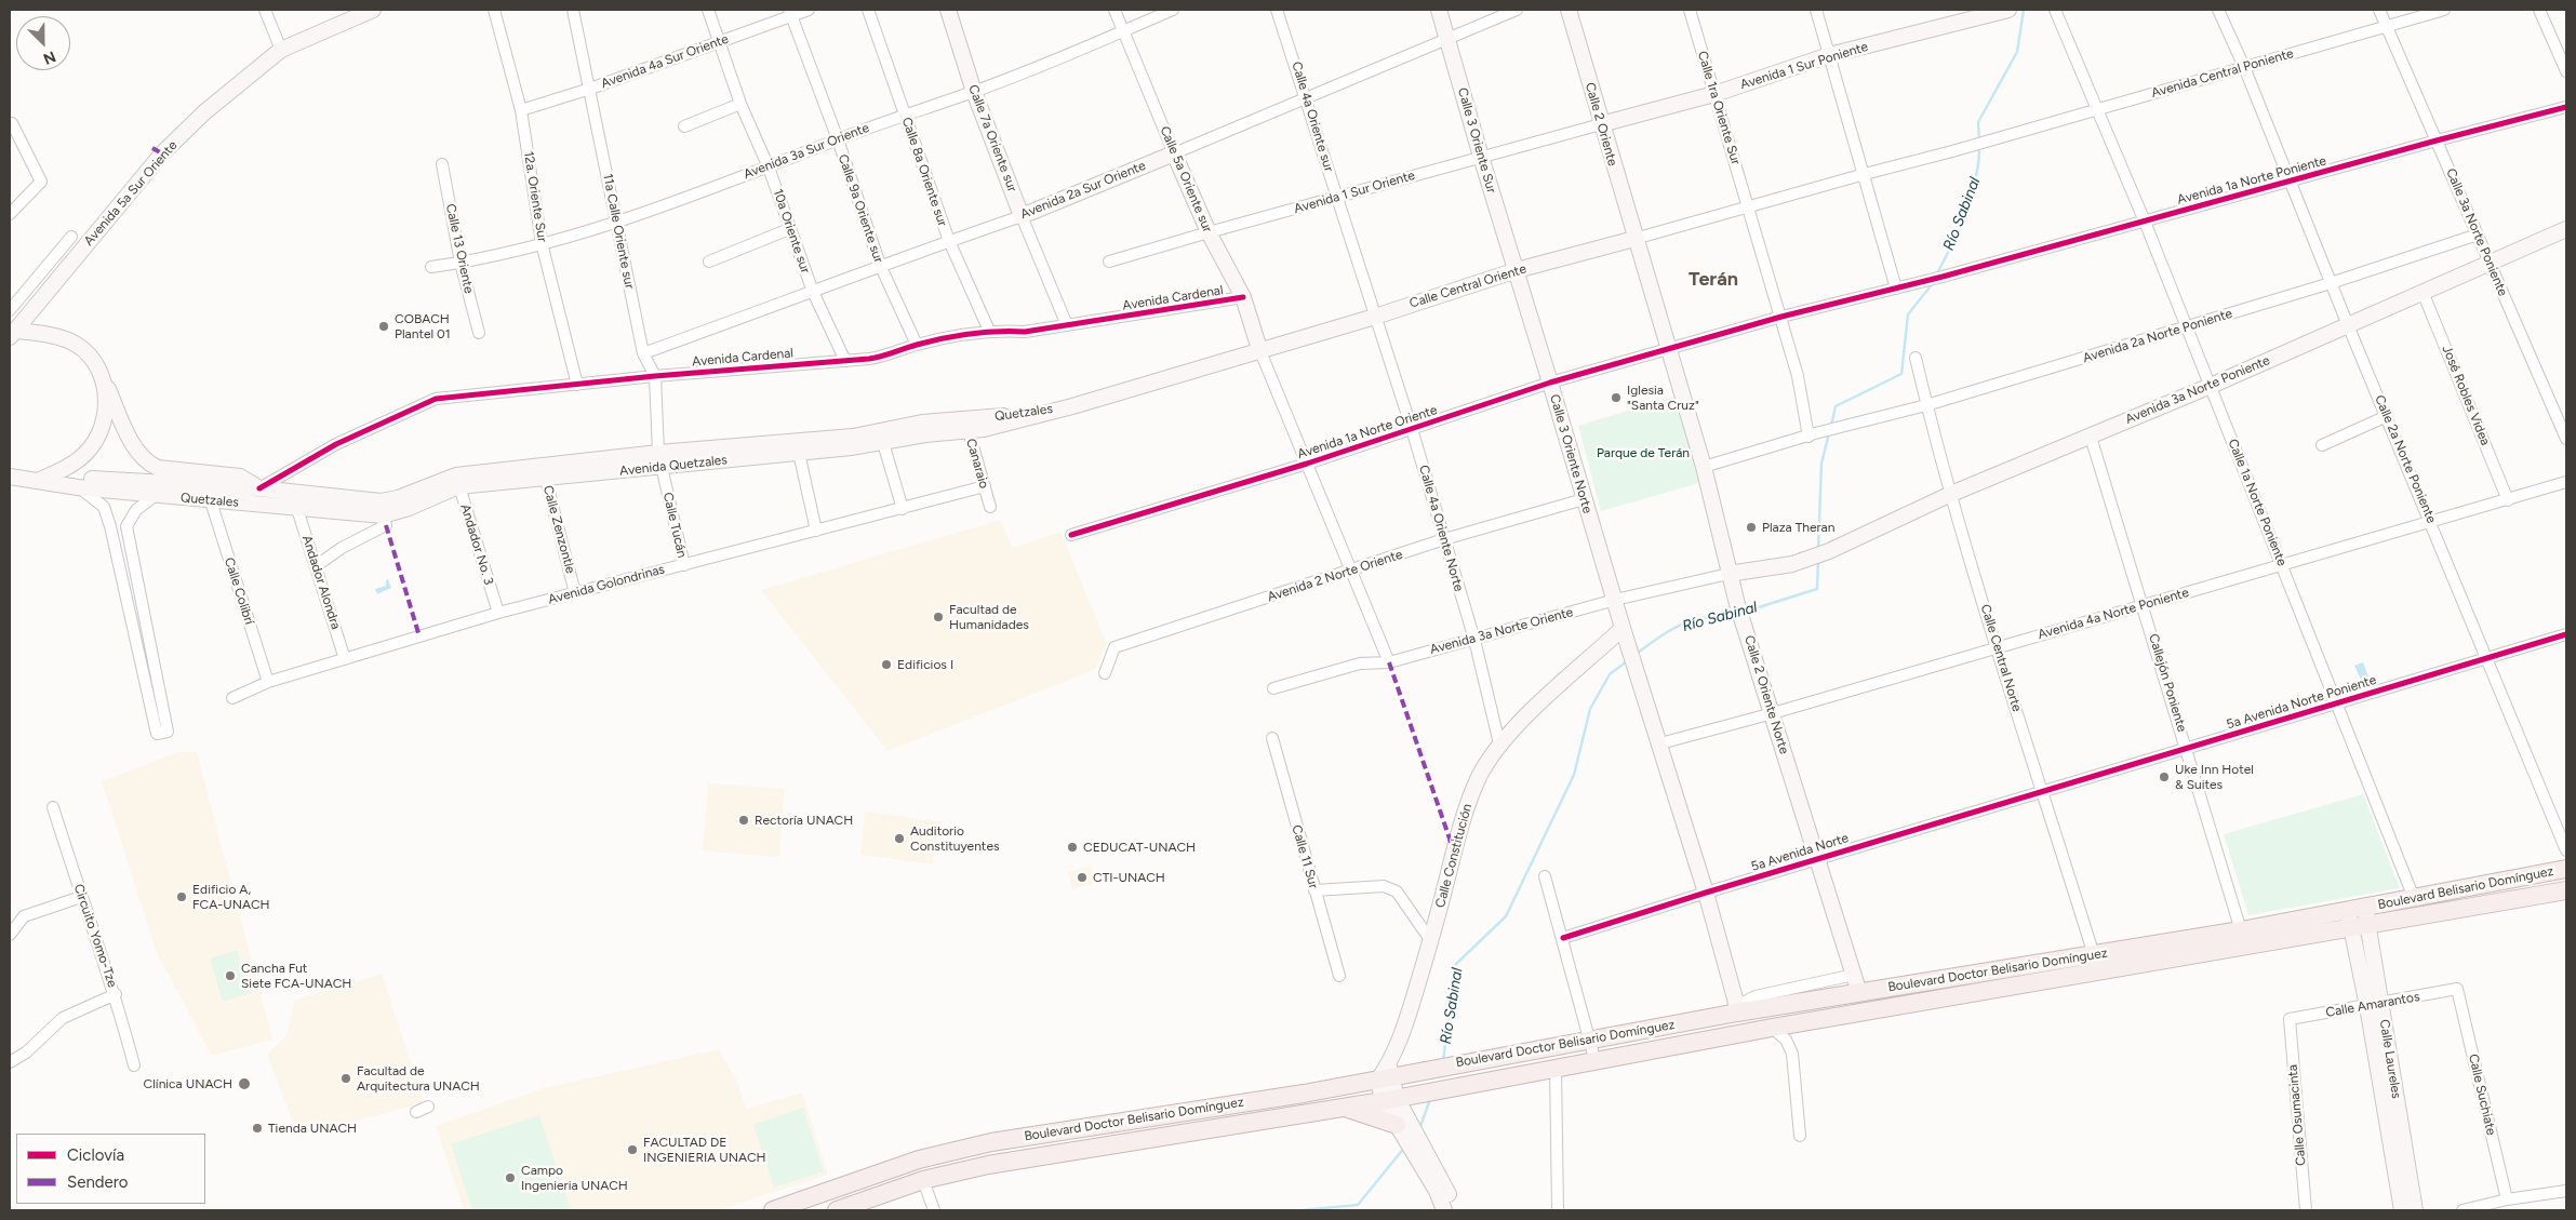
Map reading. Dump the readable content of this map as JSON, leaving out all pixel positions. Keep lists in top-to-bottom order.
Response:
{
  "streets": {
    "main road": [
      "Avenida 1 Sur Poniente",
      "Calle 2 Oriente",
      "Calle 7a Oriente sur",
      "Calle 3 Oriente Sur",
      "Calle 5a Oriente sur",
      "Avenida 2a Sur Oriente",
      "Avenida 5a Sur Oriente",
      "Calle Central Oriente",
      "Avenida 3a Norte Poniente",
      "Quetzales",
      "Calle 3 Oriente Norte",
      "Avenida Quetzales",
      "Calle 2 Oriente Norte",
      "Calle Constitución",
      "Boulevard Belisario Domínguez",
      "Boulevard Doctor Belisario Domínguez",
      "Calle Laureles"
    ],
    "street": [
      "Avenida 4a Sur Oriente",
      "Avenida Central Poniente",
      "Calle 1ra Oriente Sur",
      "Calle 4a Oriente sur",
      "Avenida 3a Sur Oriente",
      "Calle 8a Oriente sur",
      "Avenida 1a Norte Poniente",
      "Avenida 1 Sur Oriente",
      "12a. Oriente Sur",
      "Calle 9a Oriente sur",
      "11a Calle Oriente sur",
      "10a Oriente sur",
      "Calle 3a Norte Poniente",
      "Calle 13 Oriente",
      "Avenida Cardenal",
      "Avenida 2a Norte Poniente",
      "José Robles Videa",
      "Avenida 1a Norte Oriente",
      "Calle 2a Norte Poniente",
      "Canaraio",
      "Calle 1a Norte Poniente",
      "Calle Tucán",
      "Calle 4a Oriente Norte",
      "Calle Zenzontle",
      "Andador No. 3",
      "Avenida 2 Norte Oriente",
      "Andador Alondra",
      "Avenida Golondrinas",
      "Calle Colibrí",
      "Avenida 4a Norte Poniente",
      "Avenida 3a Norte Oriente",
      "Calle Central Norte",
      "Callejón Poniente",
      "5a Avenida Norte Poniente",
      "5a Avenida Norte",
      "Calle 11 Sur",
      "Circuito Yomo-Tze",
      "Calle Amarantos",
      "Calle Suchiate",
      "Calle Osumacinta"
    ]
  },
  "crossings": [
    ["Avenida 4a Sur Oriente", "12a. Oriente Sur"],
    ["Avenida 4a Sur Oriente", "Calle 9a Oriente sur"],
    ["Avenida 4a Sur Oriente", "11a Calle Oriente sur"],
    ["Avenida 4a Sur Oriente", "10a Oriente sur"],
    ["Avenida 1 Sur Poniente", "Calle 1ra Oriente Sur"],
    ["Avenida 1 Sur Poniente", "Calle 2 Oriente"],
    ["Avenida 1 Sur Poniente", "Avenida 1 Sur Oriente"],
    ["Avenida Central Poniente", "Calle 3a Norte Poniente"],
    ["Avenida Central Poniente", "Calle Central Oriente"],
    ["Avenida Central Poniente", "Calle 2a Norte Poniente"],
    ["Avenida Central Poniente", "Calle 1a Norte Poniente"],
    ["Calle 1ra Oriente Sur", "Calle Central Oriente"],
    ["Calle 1ra Oriente Sur", "Avenida 2a Norte Poniente"],
    ["Calle 4a Oriente sur", "Avenida 2a Sur Oriente"],
    ["Calle 4a Oriente sur", "Avenida 1 Sur Oriente"],
    ["Calle 4a Oriente sur", "Calle Central Oriente"],
    ["Calle 4a Oriente sur", "Calle 4a Oriente Norte"],
    ["Calle 2 Oriente", "Avenida 1 Sur Oriente"],
    ["Calle 2 Oriente", "Calle Central Oriente"],
    ["Calle 2 Oriente", "Calle 2 Oriente Norte"],
    ["Calle 7a Oriente sur", "Avenida 3a Sur Oriente"],
    ["Calle 7a Oriente sur", "Avenida 2a Sur Oriente"],
    ["Calle 7a Oriente sur", "Avenida Cardenal"],
    ["Calle 3 Oriente Sur", "Avenida 2a Sur Oriente"],
    ["Calle 3 Oriente Sur", "Avenida 1 Sur Oriente"],
    ["Calle 3 Oriente Sur", "Calle Central Oriente"],
    ["Calle 3 Oriente Sur", "Calle 3 Oriente Norte"],
    ["Avenida 3a Sur Oriente", "Calle 8a Oriente sur"],
    ["Avenida 3a Sur Oriente", "Calle 5a Oriente sur"],
    ["Avenida 3a Sur Oriente", "12a. Oriente Sur"],
    ["Avenida 3a Sur Oriente", "Calle 9a Oriente sur"],
    ["Avenida 3a Sur Oriente", "11a Calle Oriente sur"],
    ["Avenida 3a Sur Oriente", "10a Oriente sur"],
    ["Avenida 3a Sur Oriente", "Calle 13 Oriente"],
    ["Calle 8a Oriente sur", "Avenida 2a Sur Oriente"],
    ["Calle 8a Oriente sur", "Avenida Cardenal"],
    ["Calle 5a Oriente sur", "Avenida 2a Sur Oriente"],
    ["Calle 5a Oriente sur", "Avenida 1 Sur Oriente"],
    ["Calle 5a Oriente sur", "Calle Central Oriente"],
    ["Calle 5a Oriente sur", "Avenida Cardenal"],
    ["Avenida 1a Norte Poniente", "Calle 3a Norte Poniente"],
    ["Avenida 1a Norte Poniente", "Calle 2a Norte Poniente"],
    ["Avenida 1a Norte Poniente", "Calle 1a Norte Poniente"],
    ["Avenida 2a Sur Oriente", "Calle 9a Oriente sur"],
    ["Avenida 2a Sur Oriente", "11a Calle Oriente sur"],
    ["Avenida 2a Sur Oriente", "10a Oriente sur"],
    ["12a. Oriente Sur", "Avenida Cardenal"],
    ["Calle 9a Oriente sur", "Avenida Cardenal"],
    ["11a Calle Oriente sur", "Avenida Cardenal"],
    ["11a Calle Oriente sur", "Avenida Quetzales"],
    ["11a Calle Oriente sur", "Calle Tucán"],
    ["10a Oriente sur", "Avenida Cardenal"],
    ["Calle 3a Norte Poniente", "Avenida 2a Norte Poniente"],
    ["Calle 3a Norte Poniente", "Avenida 3a Norte Poniente"],
    ["Calle Central Oriente", "Quetzales"],
    ["Calle Central Oriente", "Calle 3 Oriente Norte"],
    ["Calle Central Oriente", "Calle 4a Oriente Norte"],
    ["Calle Central Oriente", "Calle 2 Oriente Norte"],
    ["Avenida Cardenal", "Quetzales"],
    ["Avenida 2a Norte Poniente", "Calle 2a Norte Poniente"],
    ["Avenida 2a Norte Poniente", "Calle 1a Norte Poniente"],
    ["Avenida 2a Norte Poniente", "Calle Central Norte"],
    ["Avenida 3a Norte Poniente", "José Robles Videa"],
    ["Avenida 3a Norte Poniente", "Calle 2a Norte Poniente"],
    ["Avenida 3a Norte Poniente", "Calle 1a Norte Poniente"],
    ["Avenida 3a Norte Poniente", "Avenida 3a Norte Oriente"],
    ["Avenida 3a Norte Poniente", "Calle Central Norte"],
    ["Avenida 3a Norte Poniente", "Callejón Poniente"],
    ["Avenida 3a Norte Poniente", "Calle 2 Oriente Norte"],
    ["José Robles Videa", "Avenida 4a Norte Poniente"],
    ["Quetzales", "Canaraio"],
    ["Quetzales", "Avenida Quetzales"],
    ["Quetzales", "Andador Alondra"],
    ["Quetzales", "Calle Colibrí"],
    ["Avenida 1a Norte Oriente", "Calle 3 Oriente Norte"],
    ["Avenida 1a Norte Oriente", "Calle 4a Oriente Norte"],
    ["Avenida 1a Norte Oriente", "Calle 2 Oriente Norte"],
    ["Calle 3 Oriente Norte", "Avenida 2 Norte Oriente"],
    ["Calle 3 Oriente Norte", "Avenida 4a Norte Poniente"],
    ["Calle 3 Oriente Norte", "Avenida 3a Norte Oriente"],
    ["Calle 3 Oriente Norte", "Calle Constitución"],
    ["Calle 2a Norte Poniente", "Avenida 4a Norte Poniente"],
    ["Calle 2a Norte Poniente", "5a Avenida Norte Poniente"],
    ["Canaraio", "Avenida Quetzales"],
    ["Canaraio", "Avenida Golondrinas"],
    ["Avenida Quetzales", "Calle Tucán"],
    ["Avenida Quetzales", "Calle Zenzontle"],
    ["Avenida Quetzales", "Andador No. 3"],
    ["Calle 1a Norte Poniente", "Avenida 4a Norte Poniente"],
    ["Calle 1a Norte Poniente", "5a Avenida Norte Poniente"],
    ["Calle 1a Norte Poniente", "Boulevard Belisario Domínguez"],
    ["Calle Tucán", "Avenida Golondrinas"],
    ["Calle 4a Oriente Norte", "Avenida 2 Norte Oriente"],
    ["Calle 4a Oriente Norte", "Avenida 3a Norte Oriente"],
    ["Calle 4a Oriente Norte", "Calle Constitución"],
    ["Calle Zenzontle", "Avenida Golondrinas"],
    ["Andador No. 3", "Avenida Golondrinas"],
    ["Andador Alondra", "Avenida Golondrinas"],
    ["Avenida Golondrinas", "Calle Colibrí"],
    ["Avenida 4a Norte Poniente", "Calle Central Norte"],
    ["Avenida 4a Norte Poniente", "Callejón Poniente"],
    ["Avenida 4a Norte Poniente", "Calle 2 Oriente Norte"],
    ["Avenida 3a Norte Oriente", "Calle 2 Oriente Norte"],
    ["Calle Central Norte", "5a Avenida Norte Poniente"],
    ["Calle Central Norte", "5a Avenida Norte"],
    ["Calle Central Norte", "Boulevard Doctor Belisario Domínguez"],
    ["Callejón Poniente", "5a Avenida Norte Poniente"],
    ["Callejón Poniente", "Boulevard Doctor Belisario Domínguez"],
    ["Calle 2 Oriente Norte", "5a Avenida Norte"],
    ["Calle 2 Oriente Norte", "Boulevard Doctor Belisario Domínguez"],
    ["5a Avenida Norte Poniente", "5a Avenida Norte"],
    ["Calle Constitución", "Boulevard Doctor Belisario Domínguez"],
    ["Boulevard Belisario Domínguez", "Boulevard Doctor Belisario Domínguez"],
    ["Boulevard Belisario Domínguez", "Calle Laureles"],
    ["Boulevard Doctor Belisario Domínguez", "Calle Laureles"],
    ["Calle Amarantos", "Calle Laureles"],
    ["Calle Amarantos", "Calle Suchiate"],
    ["Calle Amarantos", "Calle Osumacinta"]
  ],
  "districts": ["Terán"],
  "water": ["Río Sabinal"],
  "parks": ["Parque de Terán"],
  "places": [
    "COBACH Plantel 01",
    "Iglesia \"Santa Cruz\"",
    "Plaza Theran",
    "Facultad de Humanidades",
    "Edificios I",
    "Uke Inn Hotel & Suites",
    "Rectoría UNACH",
    "Auditorio Constituyentes",
    "CEDUCAT-UNACH",
    "CTI-UNACH",
    "Edificio A, FCA-UNACH",
    "Cancha Fut Siete FCA-UNACH",
    "Facultad de Arquitectura UNACH",
    "Clínica UNACH",
    "Tienda UNACH",
    "FACULTAD DE INGENIERIA UNACH",
    "Campo Ingenieria UNACH"
  ],
  "legend": ["Ciclovía", "Sendero"],
  "north": "bottom right"
}
